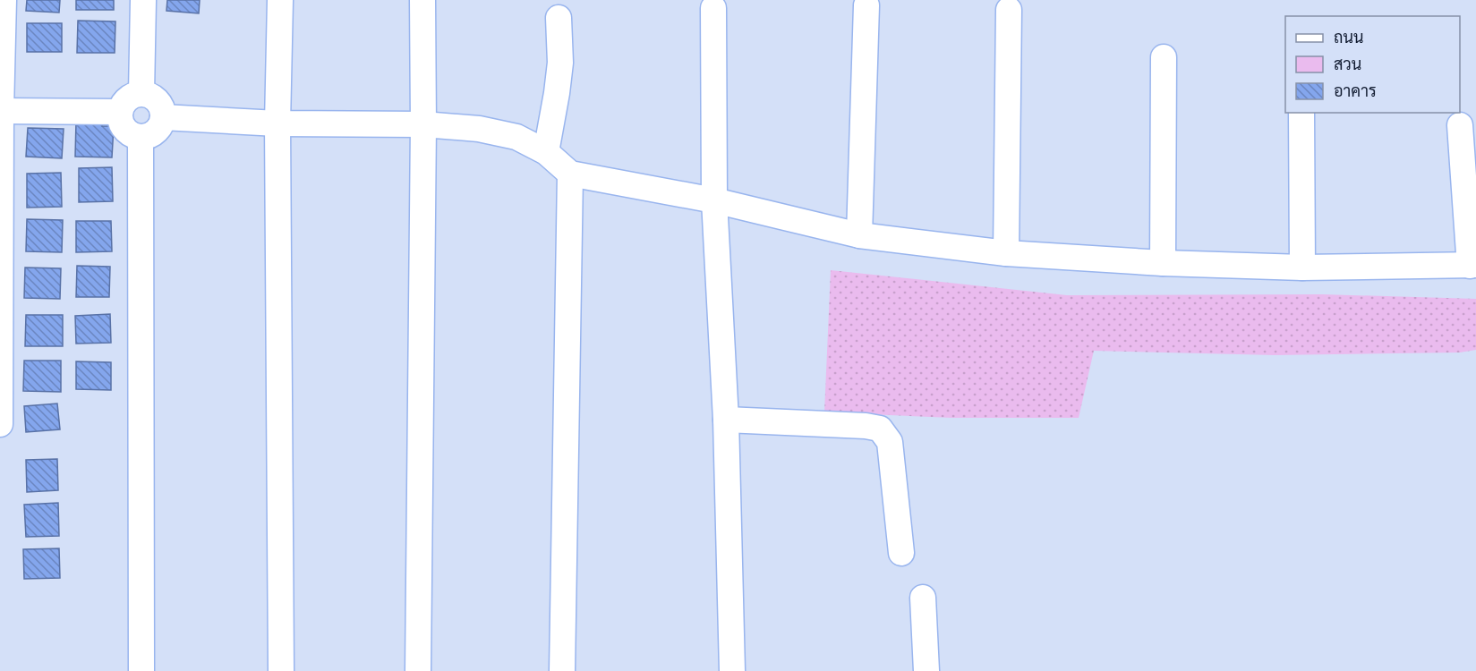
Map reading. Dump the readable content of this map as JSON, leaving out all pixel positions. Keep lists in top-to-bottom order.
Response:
{
  "legend": ["ถนน", "สวน", "อาคาร"]
}
